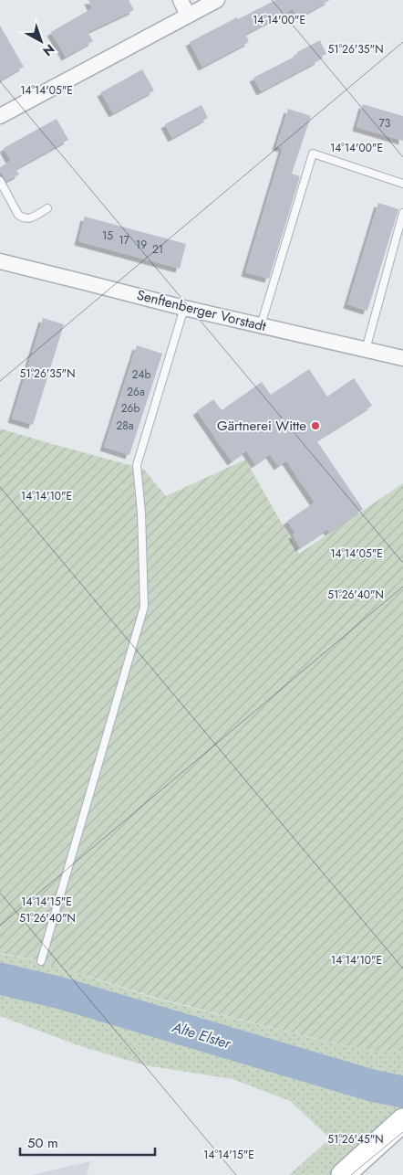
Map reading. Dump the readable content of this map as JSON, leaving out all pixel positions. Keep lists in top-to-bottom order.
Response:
{
  "streets": {
    "street": ["Senftenberger Vorstadt"]
  },
  "water": ["Alte Elster"],
  "places": ["Gärtnerei Witte"],
  "house_numbers": [
    "73",
    "15",
    "17",
    "19",
    "21",
    "24b",
    "26a",
    "26b",
    "28a"
  ],
  "scale_bar": "50 m",
  "north": "bottom right",
  "coordinates": [
    "14°14'00\"E",
    "51°26'35\"N",
    "14°14'05\"E",
    "14°14'10\"E",
    "51°26'40\"N",
    "14°14'15\"E",
    "51°26'45\"N"
  ]
}
